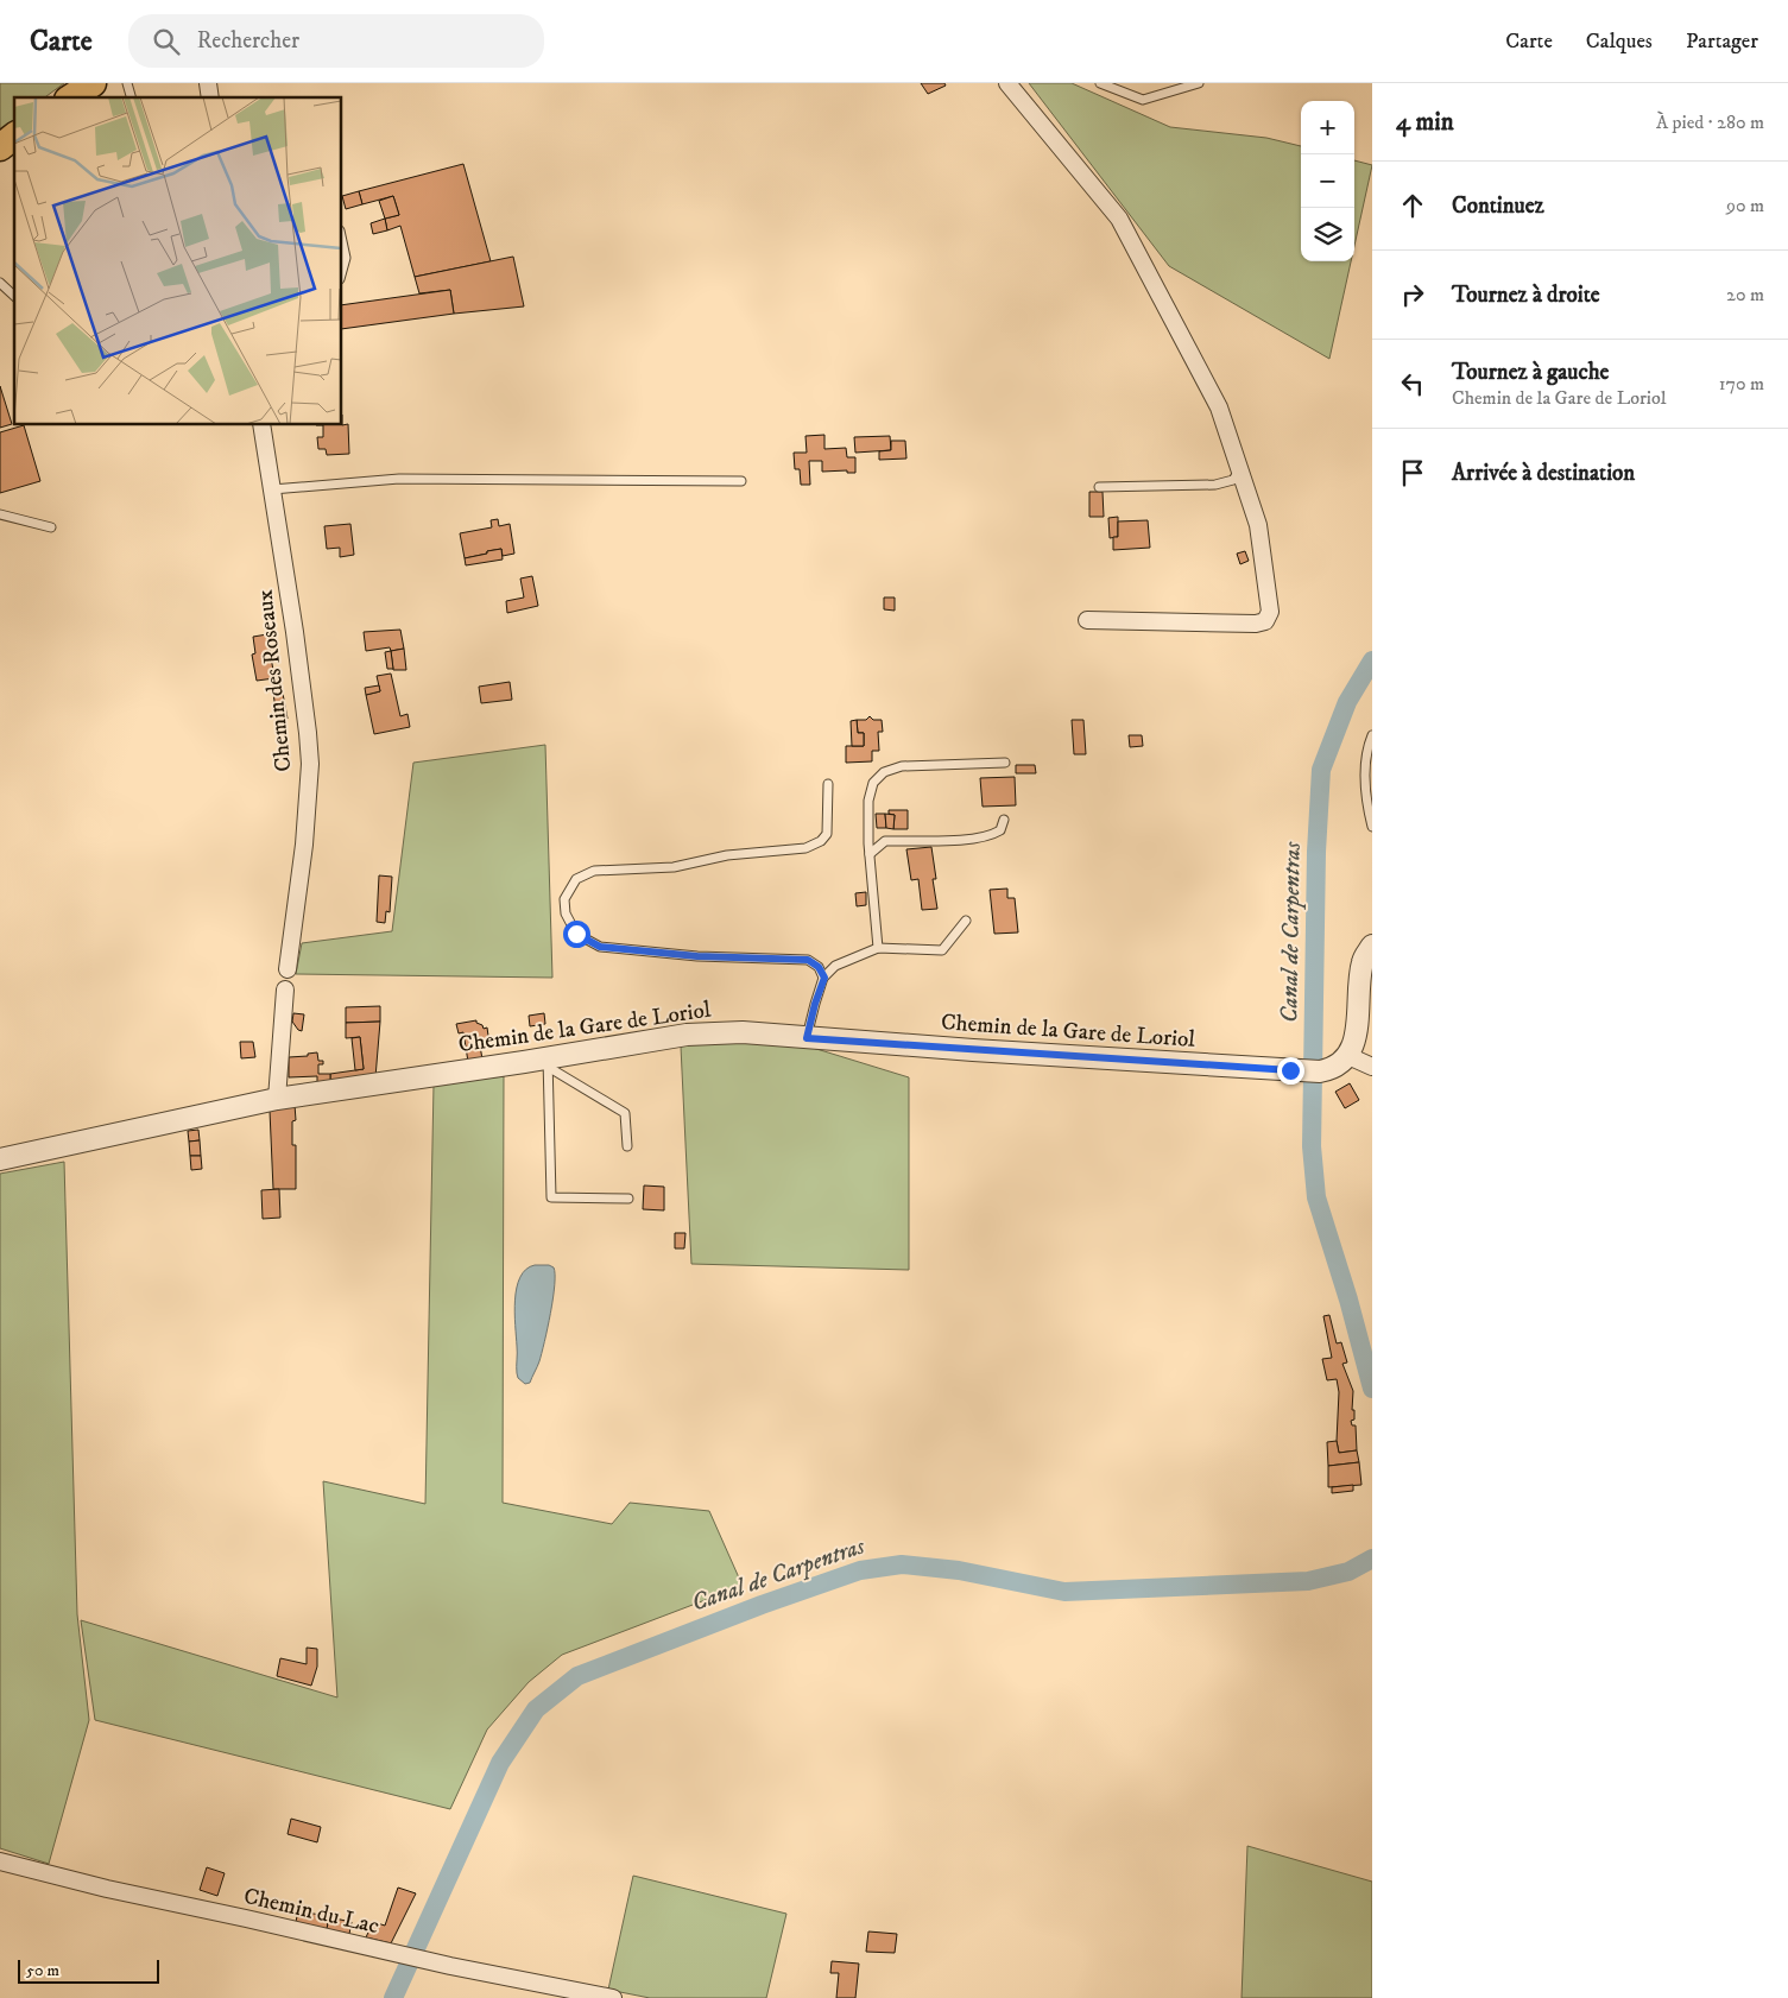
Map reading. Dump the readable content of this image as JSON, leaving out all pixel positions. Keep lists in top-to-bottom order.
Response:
{
  "streets": {
    "street": ["Chemin des Roseaux", "Chemin de la Gare de Loriol", "Chemin du Lac"]
  },
  "water": ["Canal de Carpentras"],
  "scale_bar": "50 m",
  "page": {
    "header": "Carte",
    "search": "Rechercher",
    "nav": ["Carte", "Calques", "Partager"],
    "heading": ["4 min", "À pied · 280 m"],
    "map_buttons": ["+", "−"],
    "list": [
      ["Continuez", "90 m"],
      ["Tournez à droite", "20 m"],
      ["Tournez à gauche", "Chemin de la Gare de Loriol", "170 m"],
      "Arrivée à destination"
    ],
    "scale": "50 m"
  }
}
